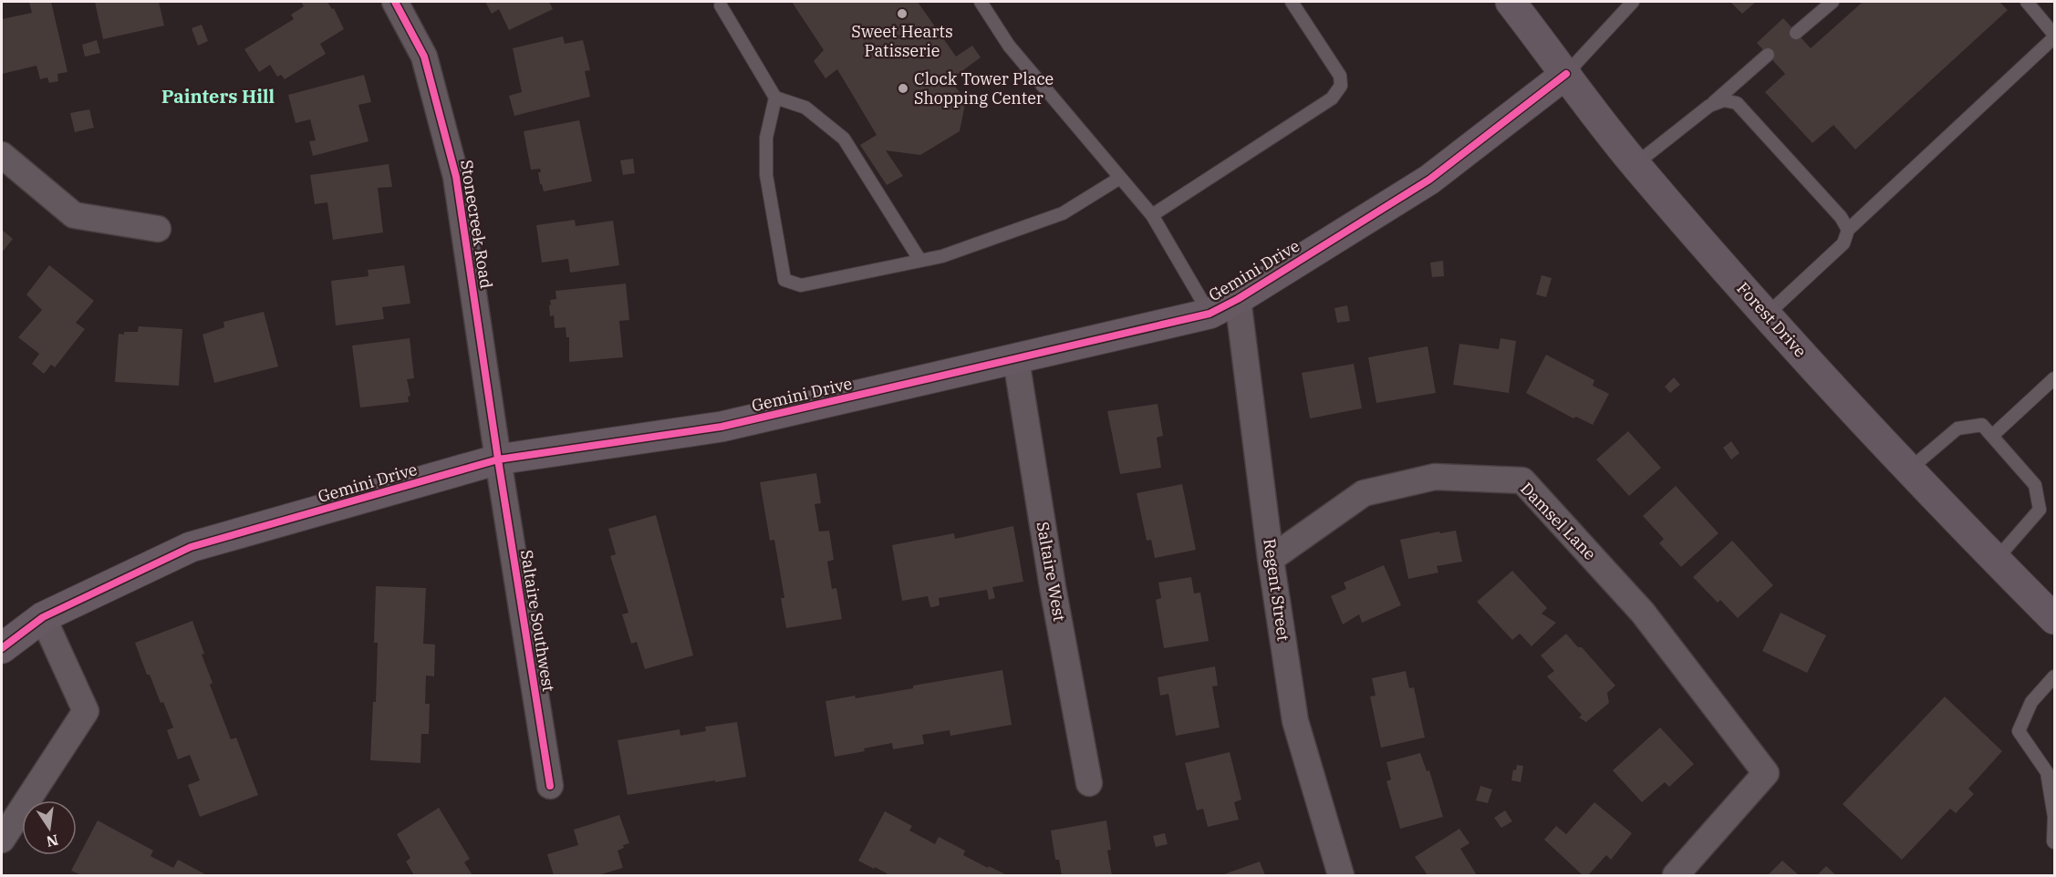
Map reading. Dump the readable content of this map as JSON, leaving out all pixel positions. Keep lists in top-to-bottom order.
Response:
{
  "streets": {
    "main road": ["Forest Drive"],
    "street": [
      "Stonecreek Road",
      "Gemini Drive",
      "Damsel Lane",
      "Saltaire West",
      "Regent Street",
      "Saltaire Southwest"
    ]
  },
  "crossings": [
    ["Stonecreek Road", "Gemini Drive"],
    ["Stonecreek Road", "Saltaire Southwest"],
    ["Gemini Drive", "Forest Drive"],
    ["Gemini Drive", "Saltaire West"],
    ["Gemini Drive", "Regent Street"],
    ["Gemini Drive", "Saltaire Southwest"],
    ["Damsel Lane", "Regent Street"]
  ],
  "districts": ["Painters Hill"],
  "places": ["Sweet Hearts Patisserie", "Clock Tower Place Shopping Center"],
  "north": "bottom"
}
